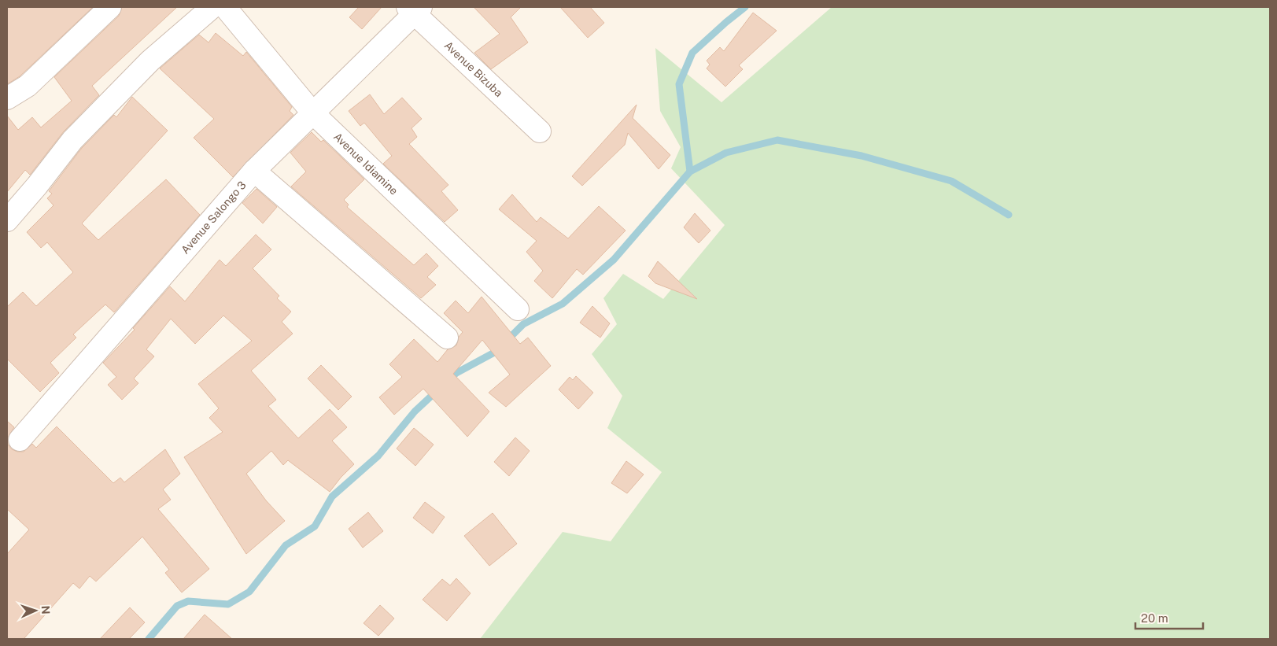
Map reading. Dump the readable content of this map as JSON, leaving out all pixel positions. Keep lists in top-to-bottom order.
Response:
{
  "streets": {
    "street": ["Avenue Bizuba", "Avenue Idiamine", "Avenue Salongo 3"]
  },
  "crossings": [
    ["Avenue Bizuba", "Avenue Salongo 3"],
    ["Avenue Idiamine", "Avenue Salongo 3"]
  ],
  "scale_bar": "20 m",
  "north": "right"
}
